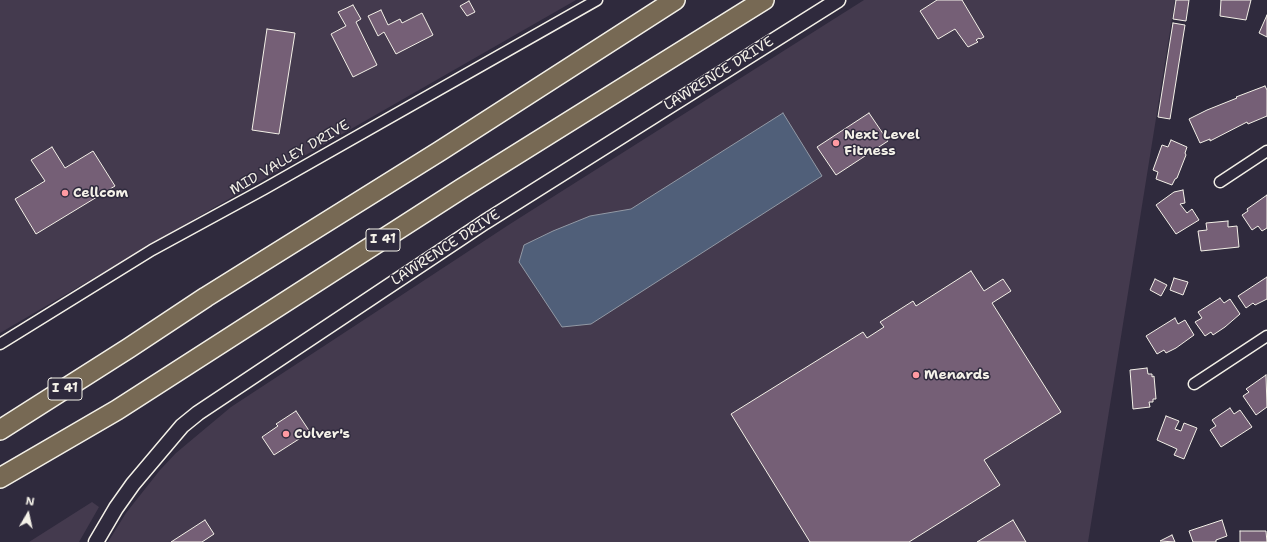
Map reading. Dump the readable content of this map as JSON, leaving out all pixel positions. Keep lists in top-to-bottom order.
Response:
{
  "streets": {
    "highway": ["I 41"],
    "main road": ["LAWRENCE DRIVE"],
    "street": ["MID VALLEY DRIVE"]
  },
  "places": [
    "Next Level Fitness",
    "Cellcom",
    "Menards",
    "Culver's"
  ],
  "north": "top"
}
